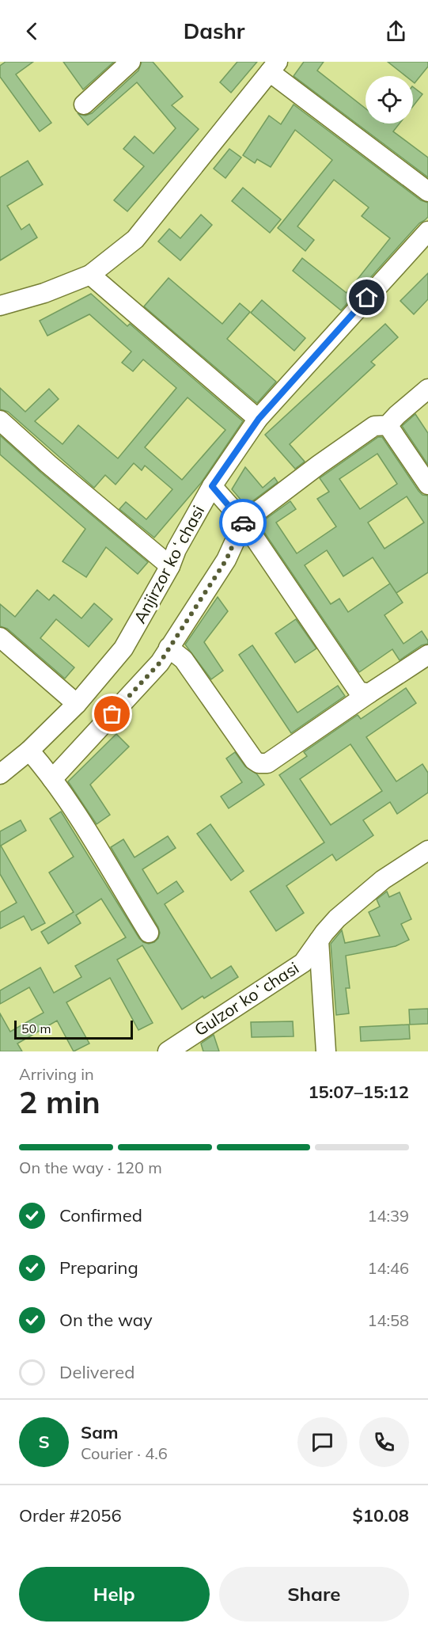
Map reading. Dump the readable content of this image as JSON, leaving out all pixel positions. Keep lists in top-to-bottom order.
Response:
{
  "streets": {
    "street": ["Anjirzor koʻchasi", "Gulzor koʻchasi"]
  },
  "scale_bar": "50 m",
  "page": {
    "header": "Dashr",
    "scale": "50 m",
    "heading": ["2 min", "Arriving in", "15:07–15:12"],
    "panel": [
      "Sam",
      "Courier · 4.6",
      "Order #2056",
      "$10.08"
    ],
    "bar": "On the way · 120 m",
    "list": [
      ["Confirmed", "14:39"],
      ["Preparing", "14:46"],
      ["On the way", "14:58"],
      "Delivered"
    ],
    "round": "S",
    "buttons": ["Help", "Share"]
  }
}
